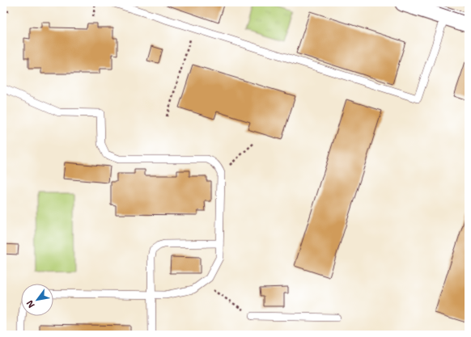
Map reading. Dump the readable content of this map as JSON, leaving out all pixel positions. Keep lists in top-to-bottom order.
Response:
{
  "north": "bottom left"
}
